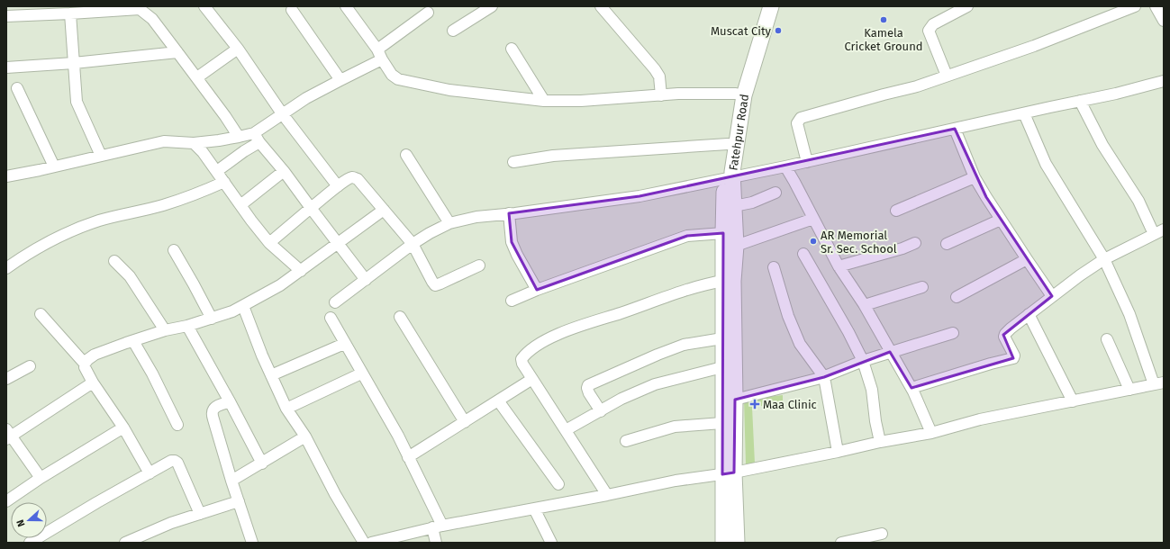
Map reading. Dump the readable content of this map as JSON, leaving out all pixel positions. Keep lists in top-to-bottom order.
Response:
{
  "streets": {
    "street": ["Fatehpur Road"]
  },
  "places": {
    "other": ["Kamela Cricket Ground", "Muscat City", "AR Memorial Sr. Sec. School"],
    "health": ["Maa Clinic"]
  },
  "north": "left"
}
